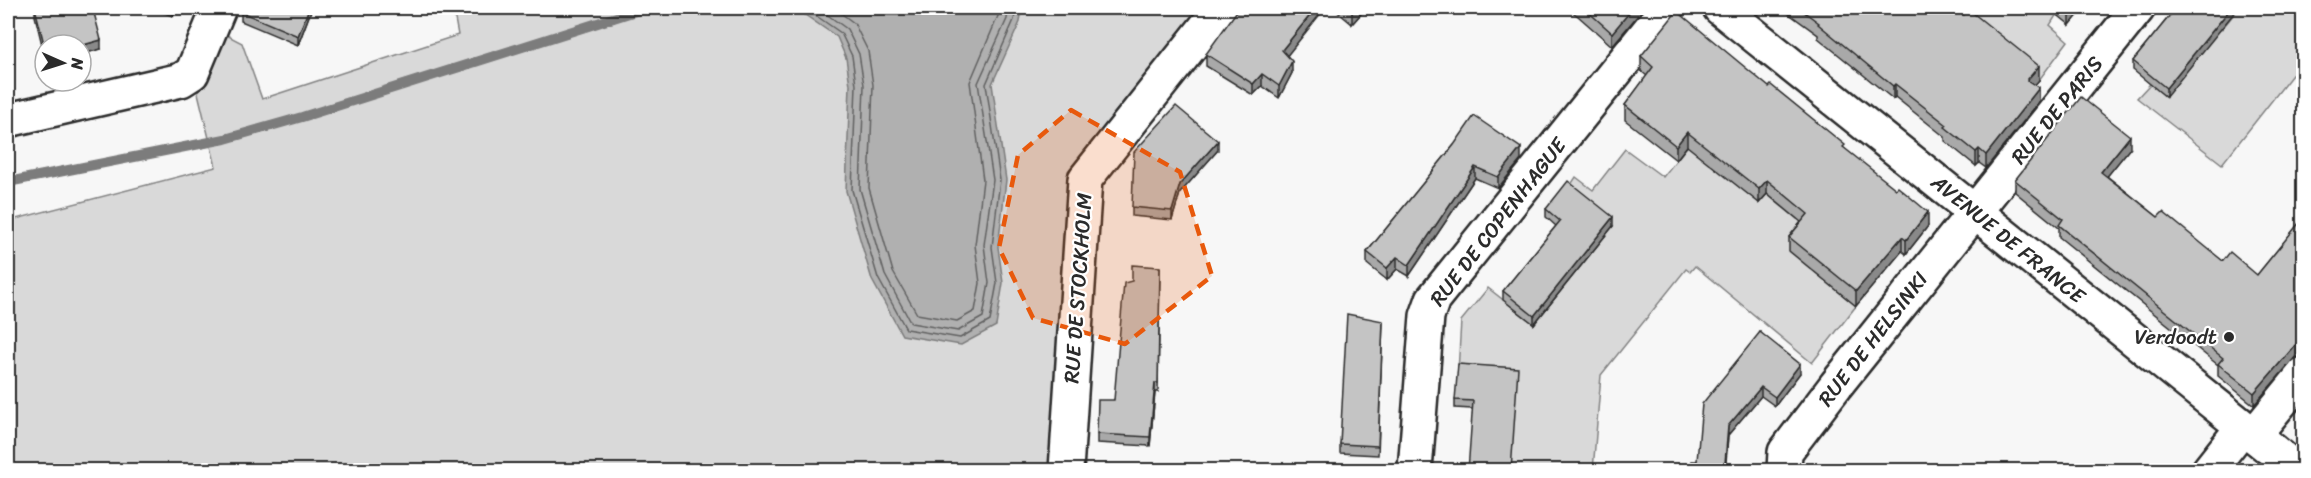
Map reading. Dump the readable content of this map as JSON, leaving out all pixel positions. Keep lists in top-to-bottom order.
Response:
{
  "streets": {
    "street": [
      "RUE DE PARIS",
      "RUE DE COPENHAGUE",
      "AVENUE DE FRANCE",
      "RUE DE STOCKHOLM",
      "RUE DE HELSINKI"
    ]
  },
  "crossings": [
    ["RUE DE PARIS", "AVENUE DE FRANCE"],
    ["RUE DE PARIS", "RUE DE HELSINKI"],
    ["AVENUE DE FRANCE", "RUE DE HELSINKI"]
  ],
  "places": ["Verdoodt"],
  "north": "right"
}
